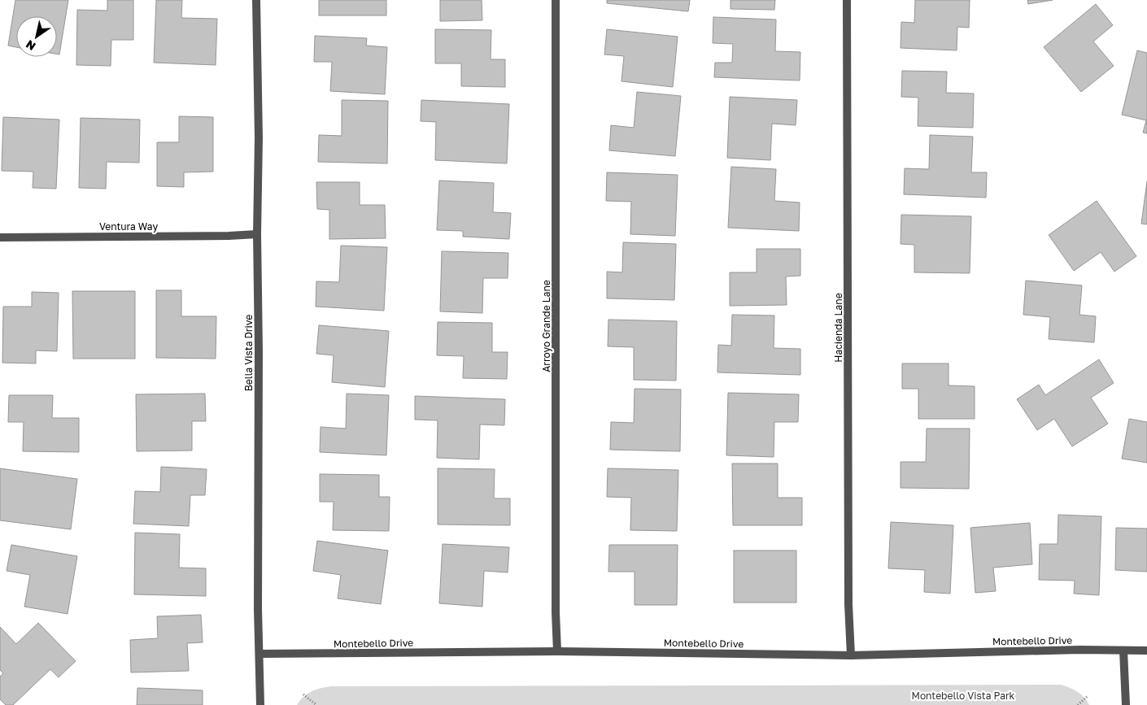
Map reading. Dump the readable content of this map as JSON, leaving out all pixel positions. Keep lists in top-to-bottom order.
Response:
{
  "streets": {
    "street": [
      "Ventura Way",
      "Arroyo Grande Lane",
      "Hacienda Lane",
      "Bella Vista Drive",
      "Montebello Drive"
    ]
  },
  "crossings": [
    ["Ventura Way", "Bella Vista Drive"],
    ["Arroyo Grande Lane", "Montebello Drive"],
    ["Hacienda Lane", "Montebello Drive"],
    ["Bella Vista Drive", "Montebello Drive"]
  ],
  "parks": ["Montebello Vista Park"],
  "north": "bottom left"
}
